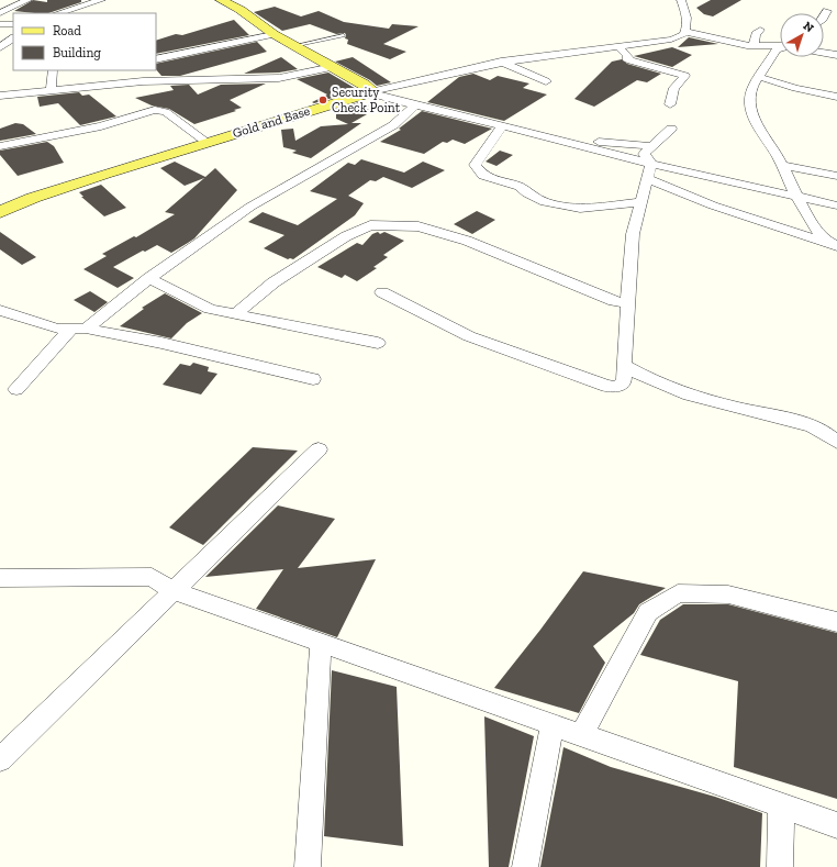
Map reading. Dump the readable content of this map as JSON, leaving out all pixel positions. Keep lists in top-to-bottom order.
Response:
{
  "streets": {
    "main road": ["Gold and Base"]
  },
  "places": ["Security Check Point"],
  "legend": ["Road", "Building"],
  "north": "top right"
}
